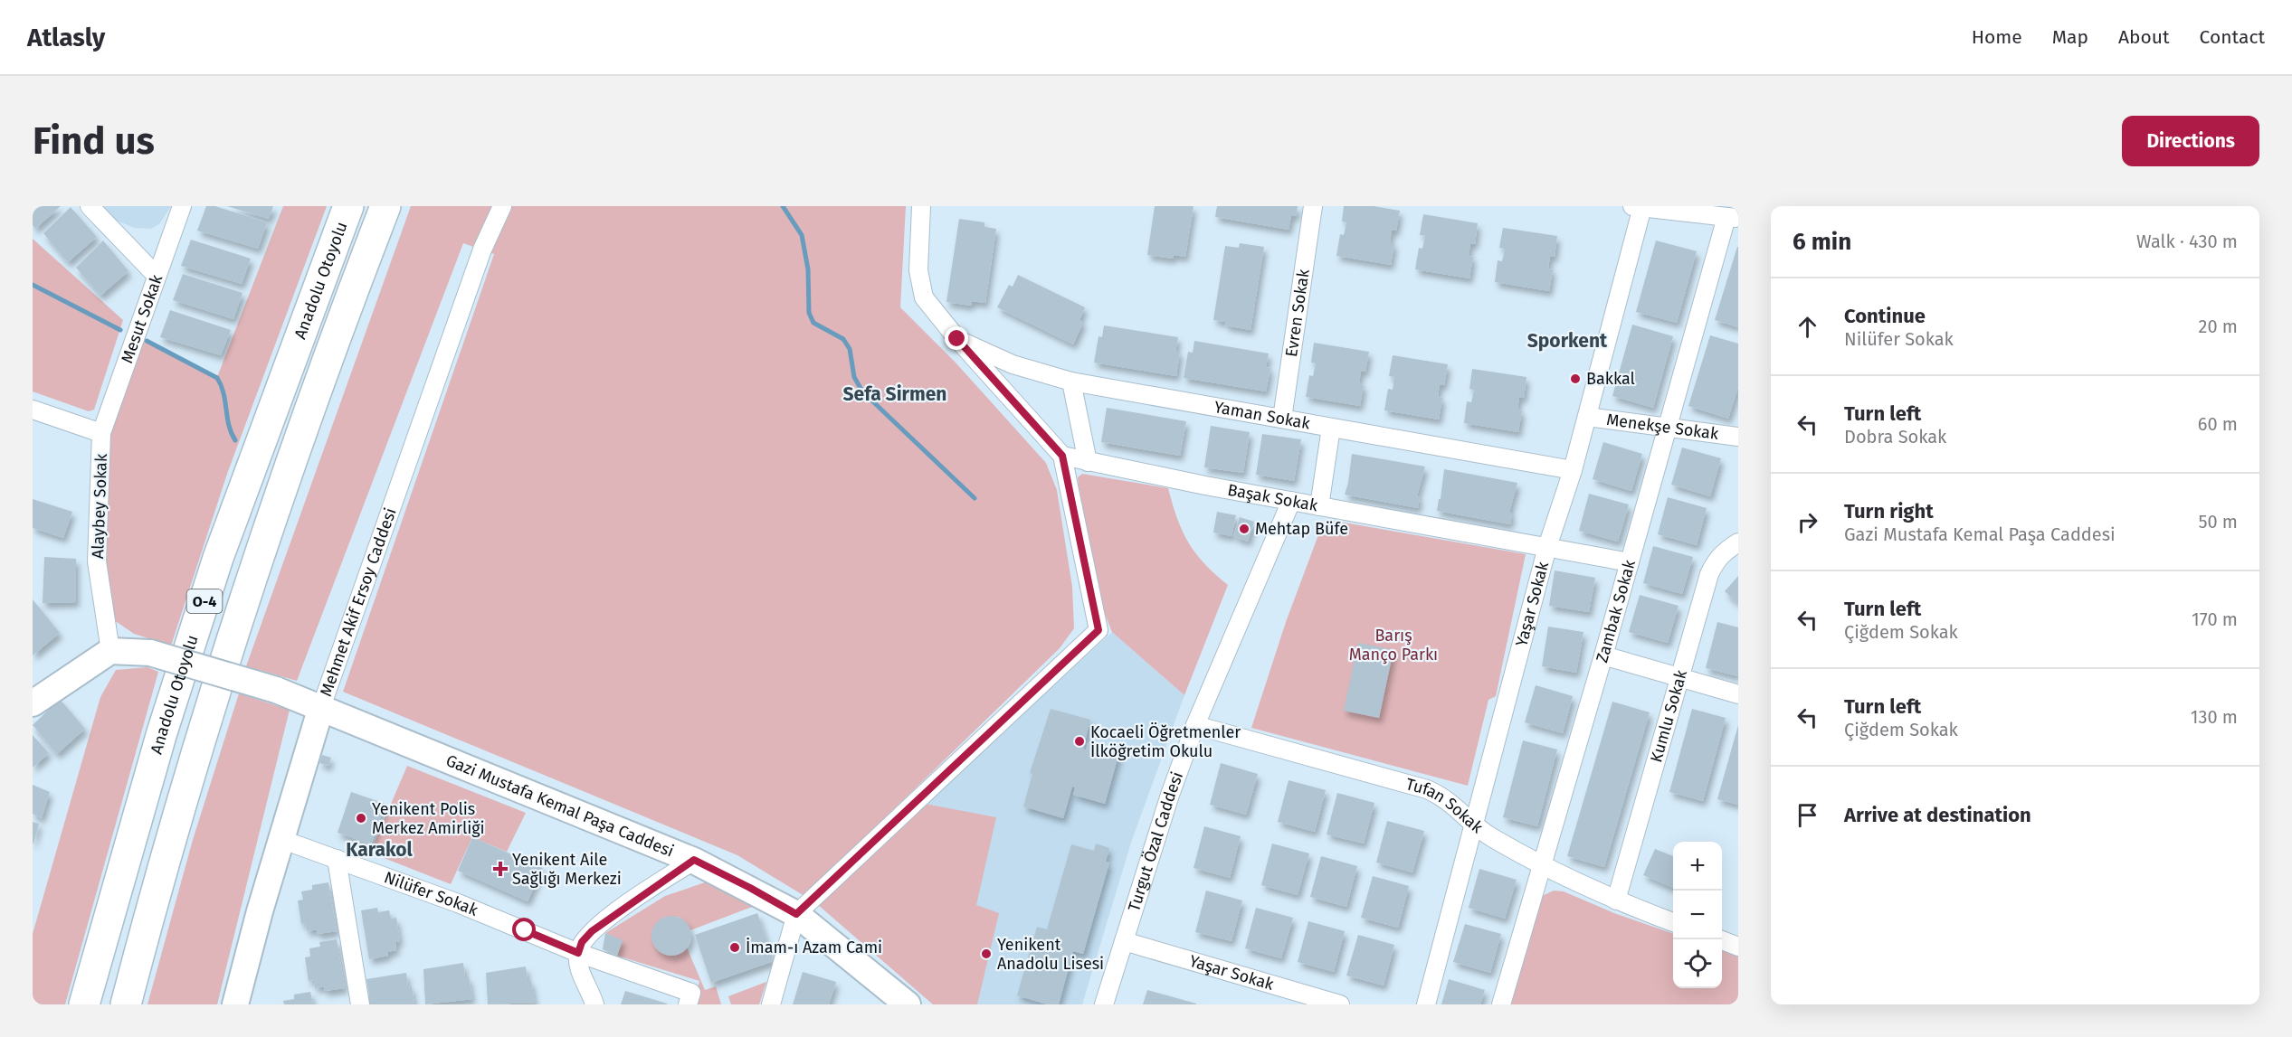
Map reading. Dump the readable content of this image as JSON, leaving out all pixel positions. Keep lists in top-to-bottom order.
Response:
{
  "streets": {
    "highway": ["Anadolu Otoyolu", "O-4"],
    "street": [
      "Evren Sokak",
      "Mesut Sokak",
      "Yaman Sokak",
      "Menekşe Sokak",
      "Başak Sokak",
      "Alaybey Sokak",
      "Mehmet Akif Ersoy Caddesi",
      "Yaşar Sokak",
      "Zambak Sokak",
      "Kumlu Sokak",
      "Gazi Mustafa Kemal Paşa Caddesi",
      "Tufan Sokak",
      "Turgut Özal Caddesi",
      "Nilüfer Sokak"
    ]
  },
  "crossings": [
    ["Evren Sokak", "Yaman Sokak"],
    ["Mesut Sokak", "Alaybey Sokak"],
    ["Yaman Sokak", "Yaşar Sokak"],
    ["Menekşe Sokak", "Yaşar Sokak"],
    ["Menekşe Sokak", "Zambak Sokak"],
    ["Başak Sokak", "Yaşar Sokak"],
    ["Başak Sokak", "Zambak Sokak"],
    ["Başak Sokak", "Turgut Özal Caddesi"],
    ["Alaybey Sokak", "Gazi Mustafa Kemal Paşa Caddesi"],
    ["Mehmet Akif Ersoy Caddesi", "Gazi Mustafa Kemal Paşa Caddesi"],
    ["Mehmet Akif Ersoy Caddesi", "Nilüfer Sokak"],
    ["Yaşar Sokak", "Tufan Sokak"],
    ["Yaşar Sokak", "Turgut Özal Caddesi"],
    ["Zambak Sokak", "Tufan Sokak"],
    ["Kumlu Sokak", "Tufan Sokak"],
    ["Tufan Sokak", "Turgut Özal Caddesi"]
  ],
  "districts": ["Sporkent", "Sefa Sirmen", "Karakol"],
  "parks": ["Barış Manço Parkı"],
  "places": {
    "other": [
      "Bakkal",
      "Mehtap Büfe",
      "Kocaeli Öğretmenler İlköğretim Okulu",
      "Yenikent Polis Merkez Amirliği",
      "İmam-ı Azam Cami",
      "Yenikent Anadolu Lisesi"
    ],
    "health": ["Yenikent Aile Sağlığı Merkezi"]
  },
  "page": {
    "header": "Atlasly",
    "nav": [
      "Home",
      "Map",
      "About",
      "Contact"
    ],
    "buttons": "Directions",
    "title": "Find us",
    "heading": ["6 min", "Walk · 430 m"],
    "list": [
      ["Continue", "Nilüfer Sokak", "20 m"],
      ["Turn left", "Dobra Sokak", "60 m"],
      ["Turn right", "Gazi Mustafa Kemal Paşa Caddesi", "50 m"],
      ["Turn left", "Çiğdem Sokak", "170 m"],
      ["Turn left", "Çiğdem Sokak", "130 m"],
      "Arrive at destination"
    ],
    "map_buttons": ["+", "−"]
  }
}
